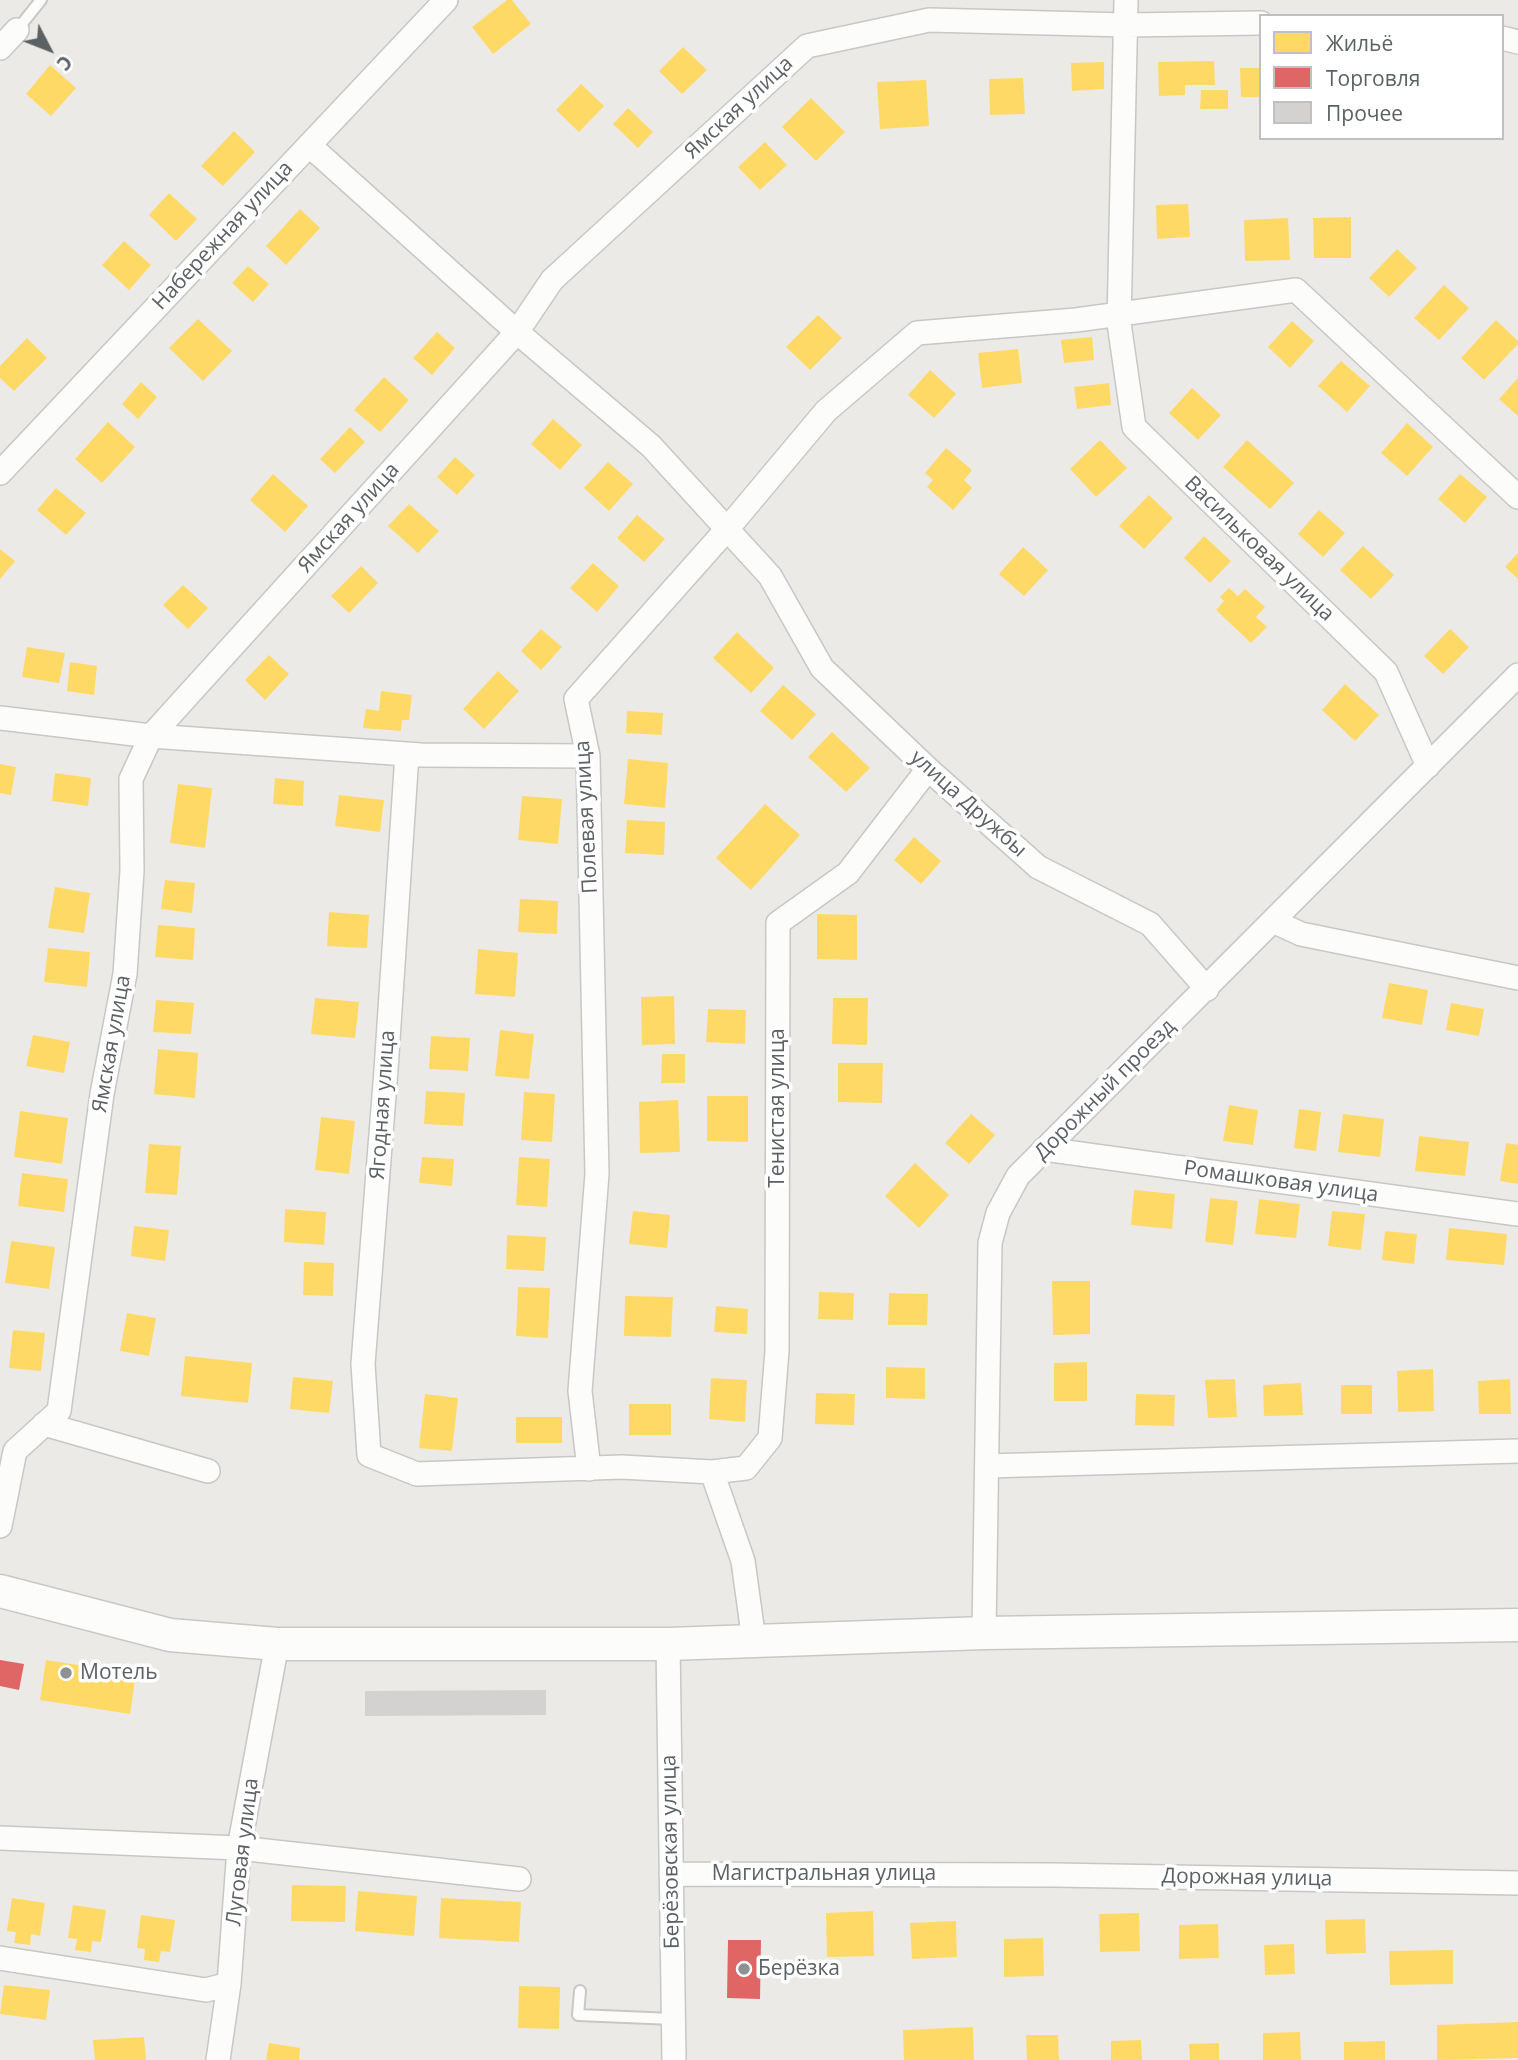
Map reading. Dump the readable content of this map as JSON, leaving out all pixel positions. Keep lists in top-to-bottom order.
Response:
{
  "streets": {
    "street": [
      "Ямская улица",
      "Набережная улица",
      "Васильковая улица",
      "улица Дружбы",
      "Полевая улица",
      "Дорожный проезд",
      "Ягодная улица",
      "Тенистая улица",
      "Ромашковая улица",
      "Луговая улица",
      "Берёзовская улица",
      "Магистральная улица",
      "Дорожная улица"
    ]
  },
  "crossings": [
    ["Ямская улица", "Васильковая улица"],
    ["Ямская улица", "улица Дружбы"],
    ["Набережная улица", "улица Дружбы"],
    ["Васильковая улица", "Полевая улица"],
    ["Васильковая улица", "Дорожный проезд"],
    ["улица Дружбы", "Полевая улица"],
    ["улица Дружбы", "Дорожный проезд"],
    ["улица Дружбы", "Тенистая улица"],
    ["Полевая улица", "Ягодная улица"],
    ["Дорожный проезд", "Ромашковая улица"],
    ["Берёзовская улица", "Магистральная улица"],
    ["Магистральная улица", "Дорожная улица"]
  ],
  "places": ["Мотель", "Берёзка"],
  "legend": ["Жильё", "Торговля", "Прочее"],
  "north": "bottom right"
}
